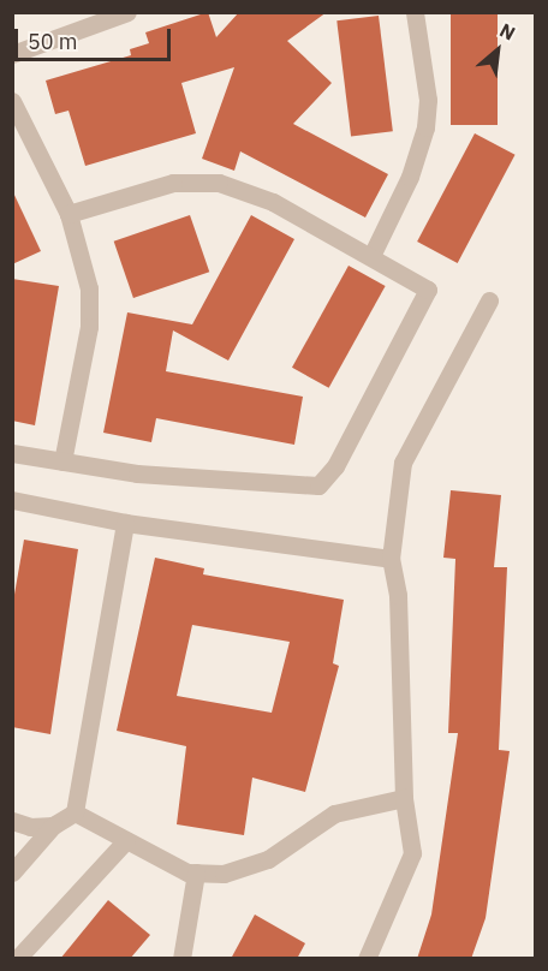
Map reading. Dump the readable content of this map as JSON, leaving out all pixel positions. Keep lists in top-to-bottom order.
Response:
{
  "scale_bar": "50 m",
  "north": "top right"
}
